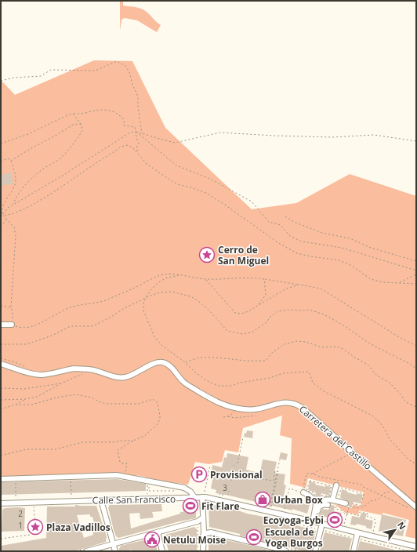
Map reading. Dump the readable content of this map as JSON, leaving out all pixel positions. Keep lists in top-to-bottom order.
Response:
{
  "streets": {
    "street": ["Carretera del Castillo", "Calle San Francisco"]
  },
  "places": {
    "place": ["Cerro de San Miguel", "Plaza Vadillos"],
    "parking": ["Provisional"],
    "shop": ["Urban Box"],
    "sports": ["Fit Flare", "Ecoyoga-Eybi", "Escuela de Yoga Burgos"],
    "public building": ["Netulu Moise"]
  },
  "house_numbers": ["3", "2", "1"],
  "north": "top right"
}
